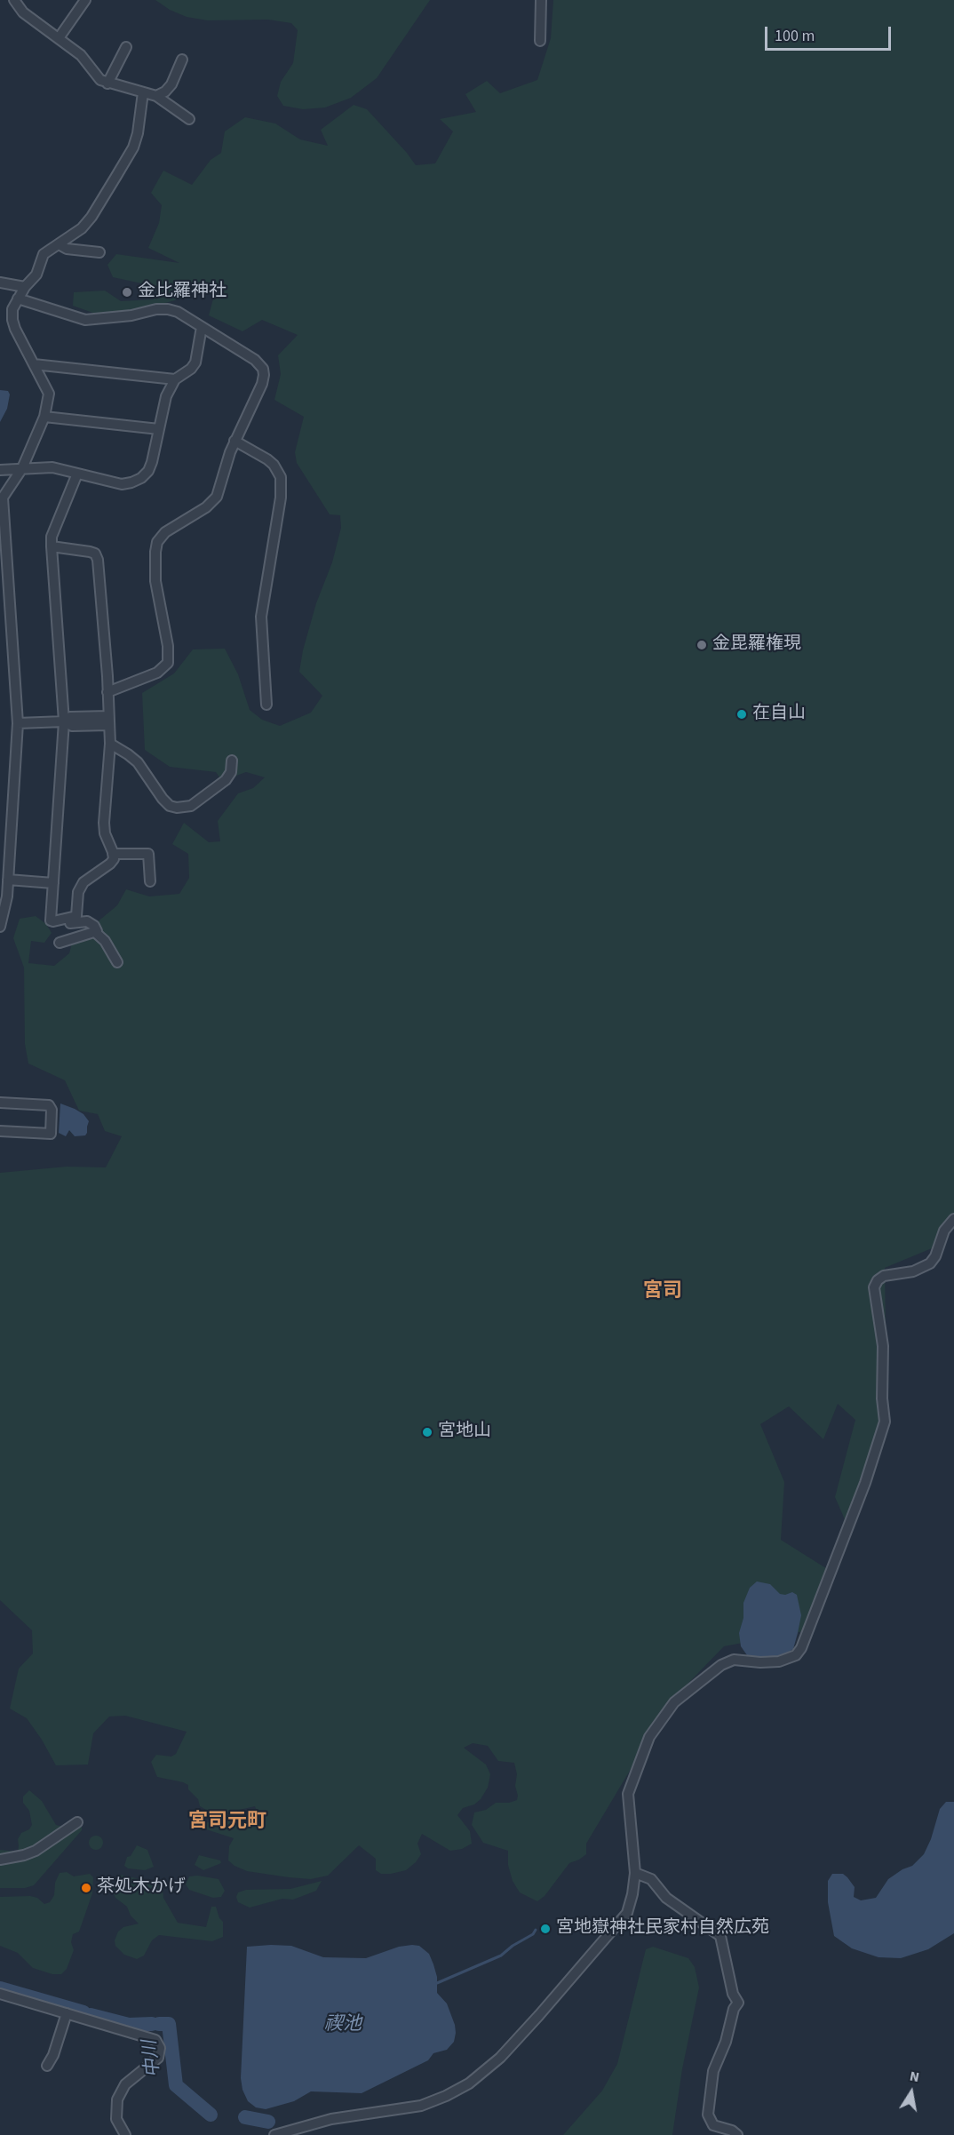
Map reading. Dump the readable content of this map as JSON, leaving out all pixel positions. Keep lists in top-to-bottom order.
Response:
{
  "districts": ["宮司", "宮司元町"],
  "water": ["禊池", "中川"],
  "places": [
    "金比羅神社",
    "金毘羅権現",
    "在自山",
    "宮地山",
    "茶処木かげ",
    "宮地嶽神社民家村自然広苑"
  ],
  "scale_bar": "100 m",
  "north": "top"
}
